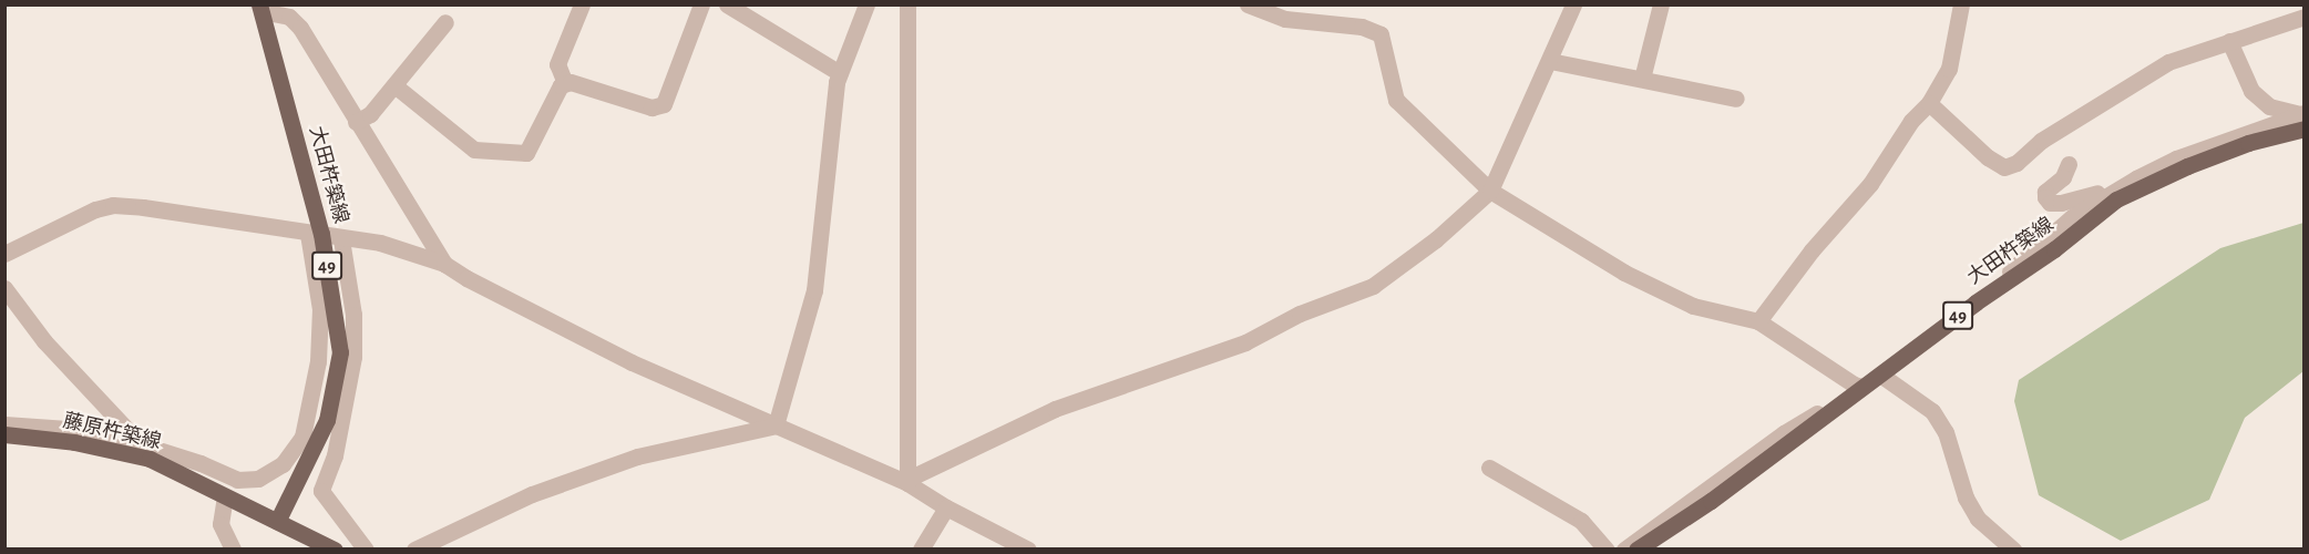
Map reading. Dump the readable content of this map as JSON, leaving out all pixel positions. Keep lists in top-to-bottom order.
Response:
{
  "streets": {
    "main road": ["大田杵築線", "49", "藤原杵築線"]
  },
  "crossings": [
    ["大田杵築線", "藤原杵築線"]
  ]
}
